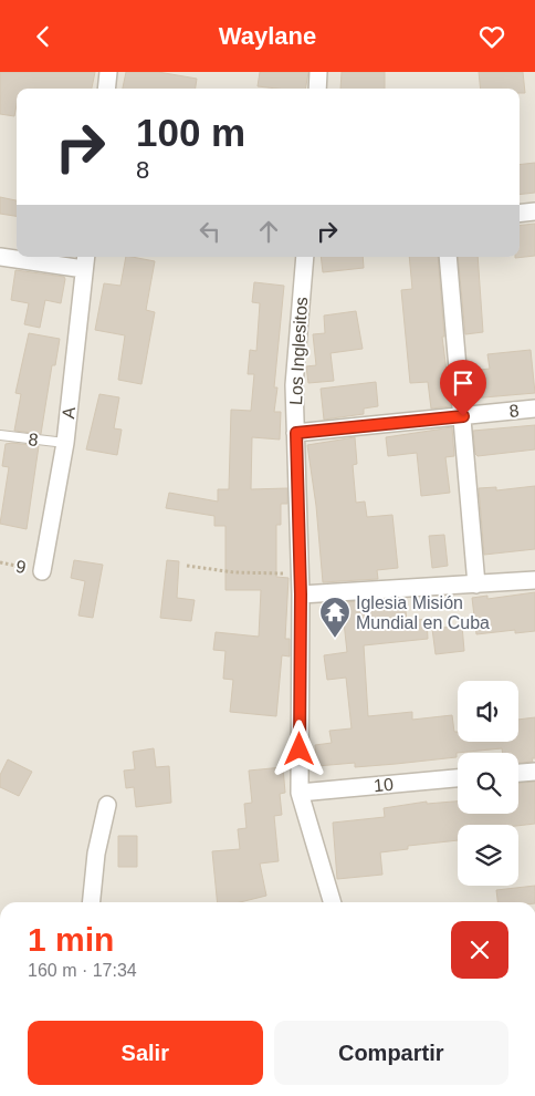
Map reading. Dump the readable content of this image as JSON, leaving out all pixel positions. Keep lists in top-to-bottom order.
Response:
{
  "streets": {
    "street": [
      "Los Inglesitos",
      "8",
      "A",
      "10"
    ],
    "path": ["9"]
  },
  "crossings": [
    ["Los Inglesitos", "8"],
    ["Los Inglesitos", "10"],
    ["8", "A"],
    ["A", "9"]
  ],
  "places": {
    "temple": ["Iglesia Misión Mundial en Cuba"]
  },
  "page": {
    "header": "Waylane",
    "turn": ["100 m", "8"],
    "heading": ["1 min", "160 m · 17:34"],
    "buttons": ["Salir", "Compartir"]
  }
}
